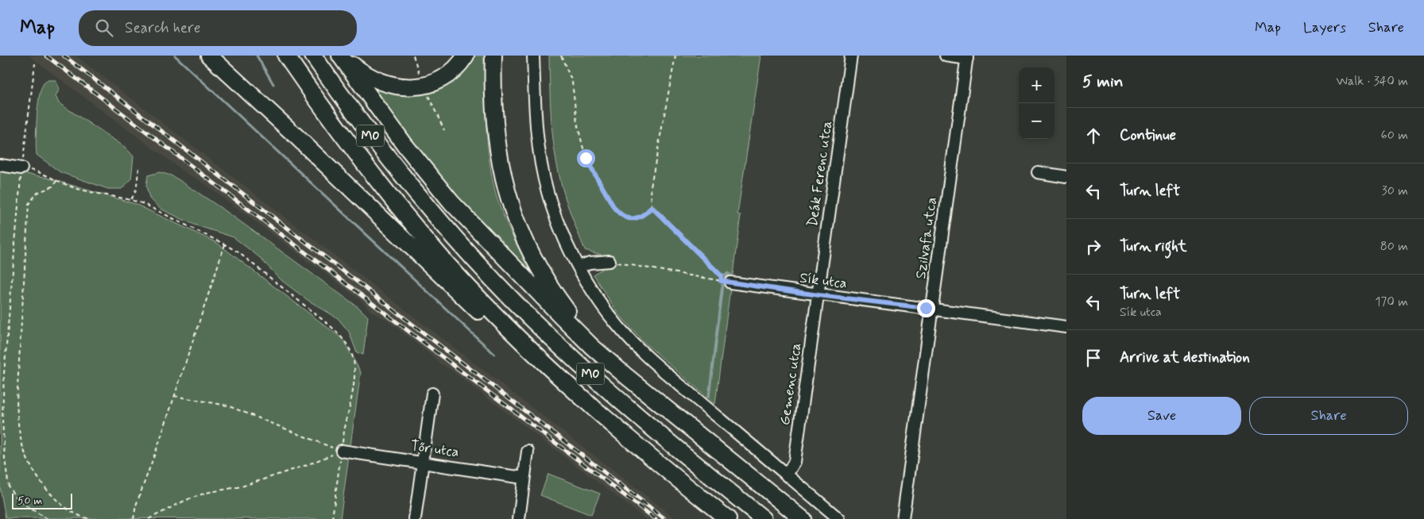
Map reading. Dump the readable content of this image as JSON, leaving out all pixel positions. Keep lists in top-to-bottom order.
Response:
{
  "streets": {
    "highway": ["M0"],
    "street": [
      "Deák Ferenc utca",
      "Szilvafa utca",
      "Sík utca",
      "Gemenc utca",
      "Tőr utca"
    ]
  },
  "crossings": [
    ["Deák Ferenc utca", "Sík utca"],
    ["Deák Ferenc utca", "Gemenc utca"],
    ["Szilvafa utca", "Sík utca"],
    ["Sík utca", "Gemenc utca"]
  ],
  "scale_bar": "50 m",
  "page": {
    "header": "Map",
    "search": "Search here",
    "nav": ["Map", "Layers", "Share"],
    "heading": ["5 min", "Walk · 340 m"],
    "map_buttons": ["+", "−"],
    "list": [
      ["Continue", "60 m"],
      ["Turn left", "30 m"],
      ["Turn right", "80 m"],
      ["Turn left", "Sík utca", "170 m"],
      "Arrive at destination"
    ],
    "buttons": ["Save", "Share"],
    "scale": "50 m"
  }
}
